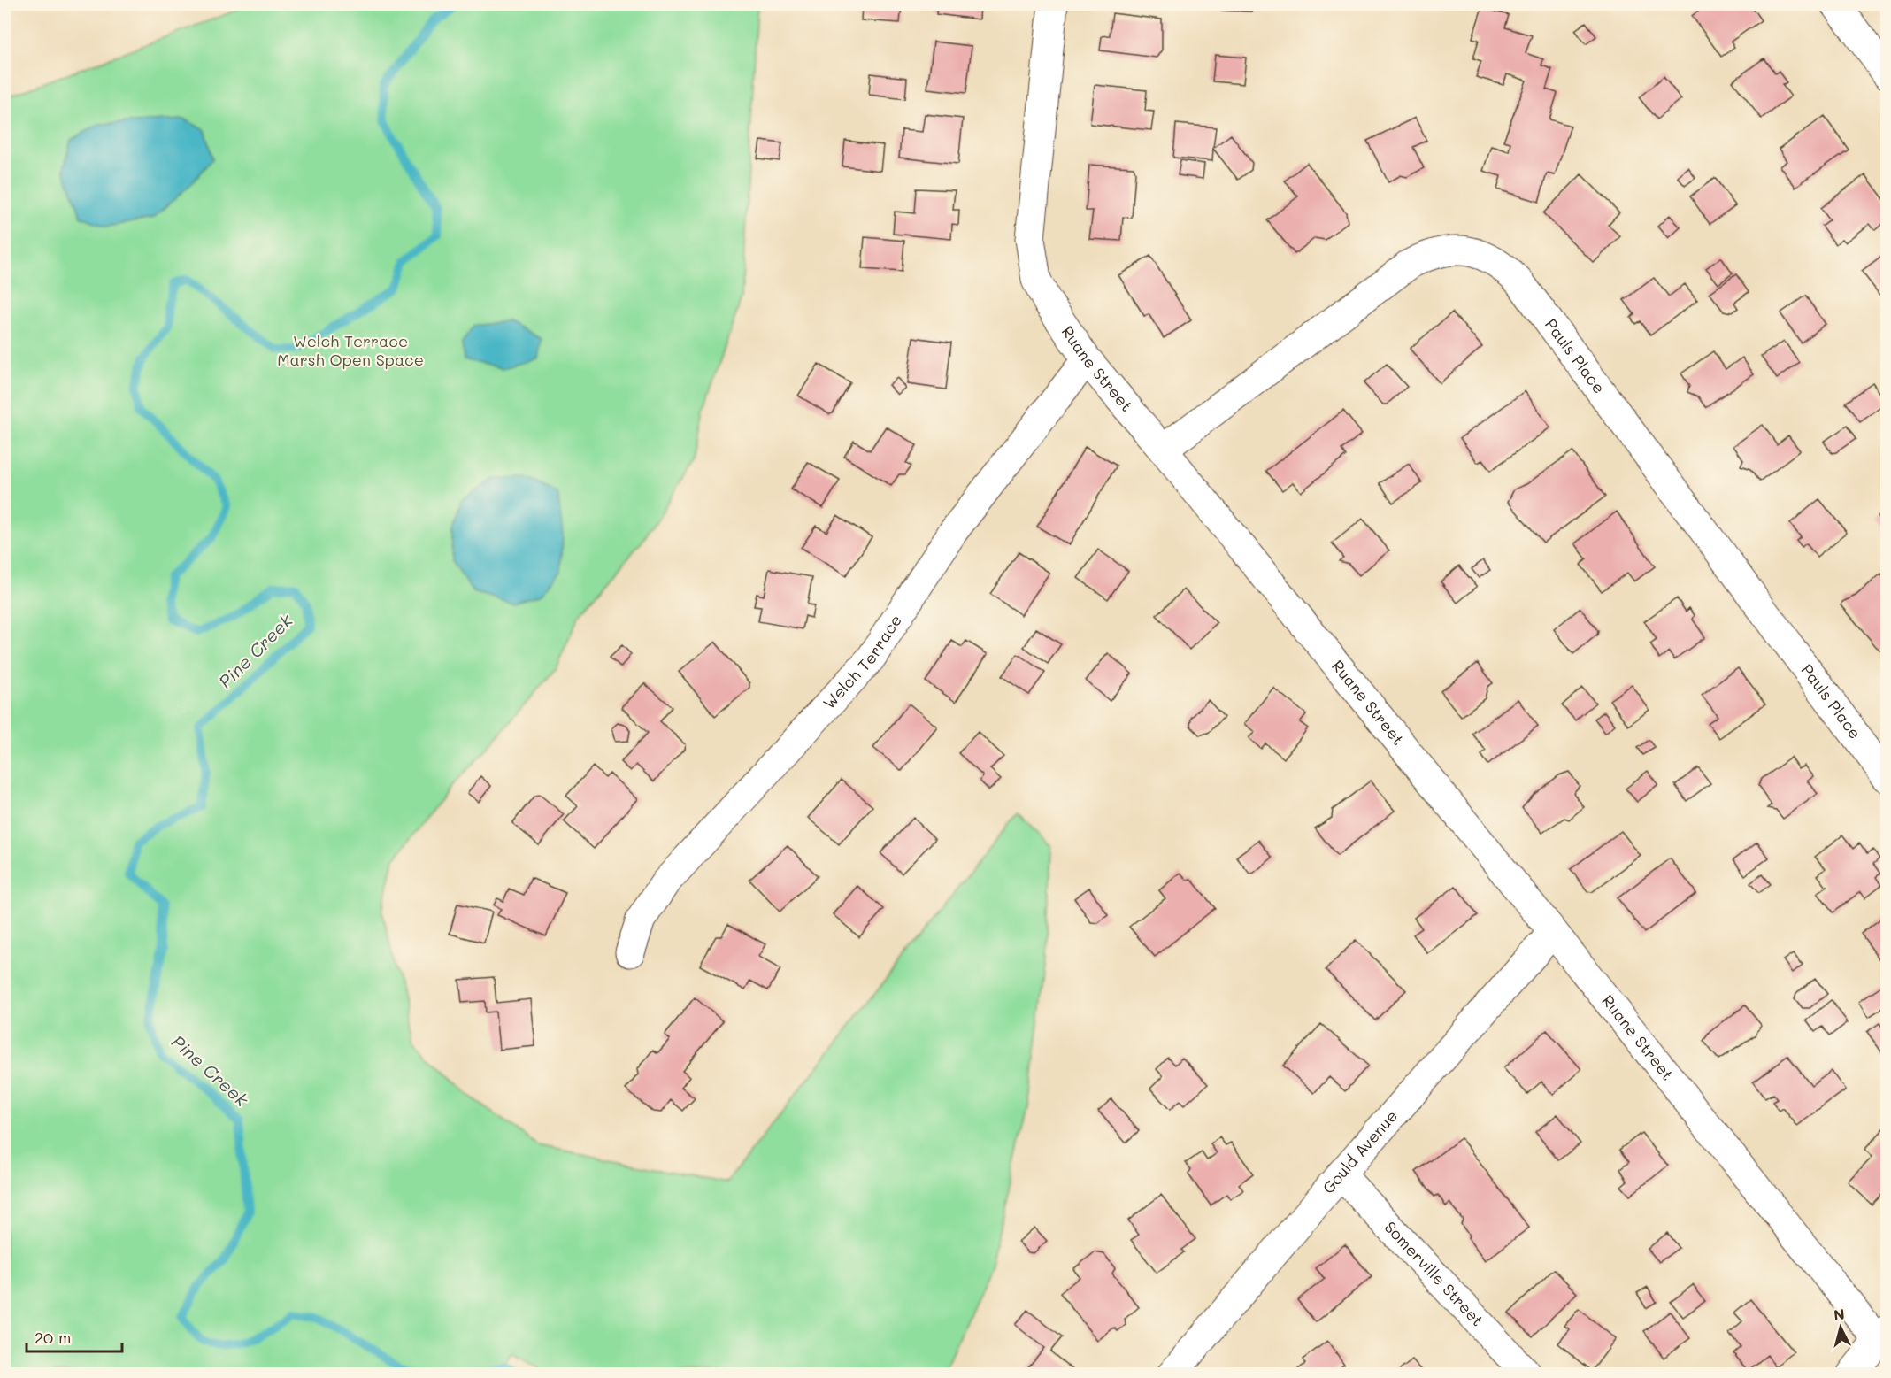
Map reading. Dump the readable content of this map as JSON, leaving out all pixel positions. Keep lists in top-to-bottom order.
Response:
{
  "streets": {
    "street": [
      "Pauls Place",
      "Ruane Street",
      "Welch Terrace",
      "Gould Avenue",
      "Somerville Street"
    ]
  },
  "crossings": [
    ["Pauls Place", "Ruane Street"],
    ["Ruane Street", "Welch Terrace"],
    ["Ruane Street", "Gould Avenue"],
    ["Gould Avenue", "Somerville Street"]
  ],
  "water": ["Pine Creek"],
  "parks": ["Welch Terrace Marsh Open Space"],
  "scale_bar": "20 m",
  "north": "top"
}
